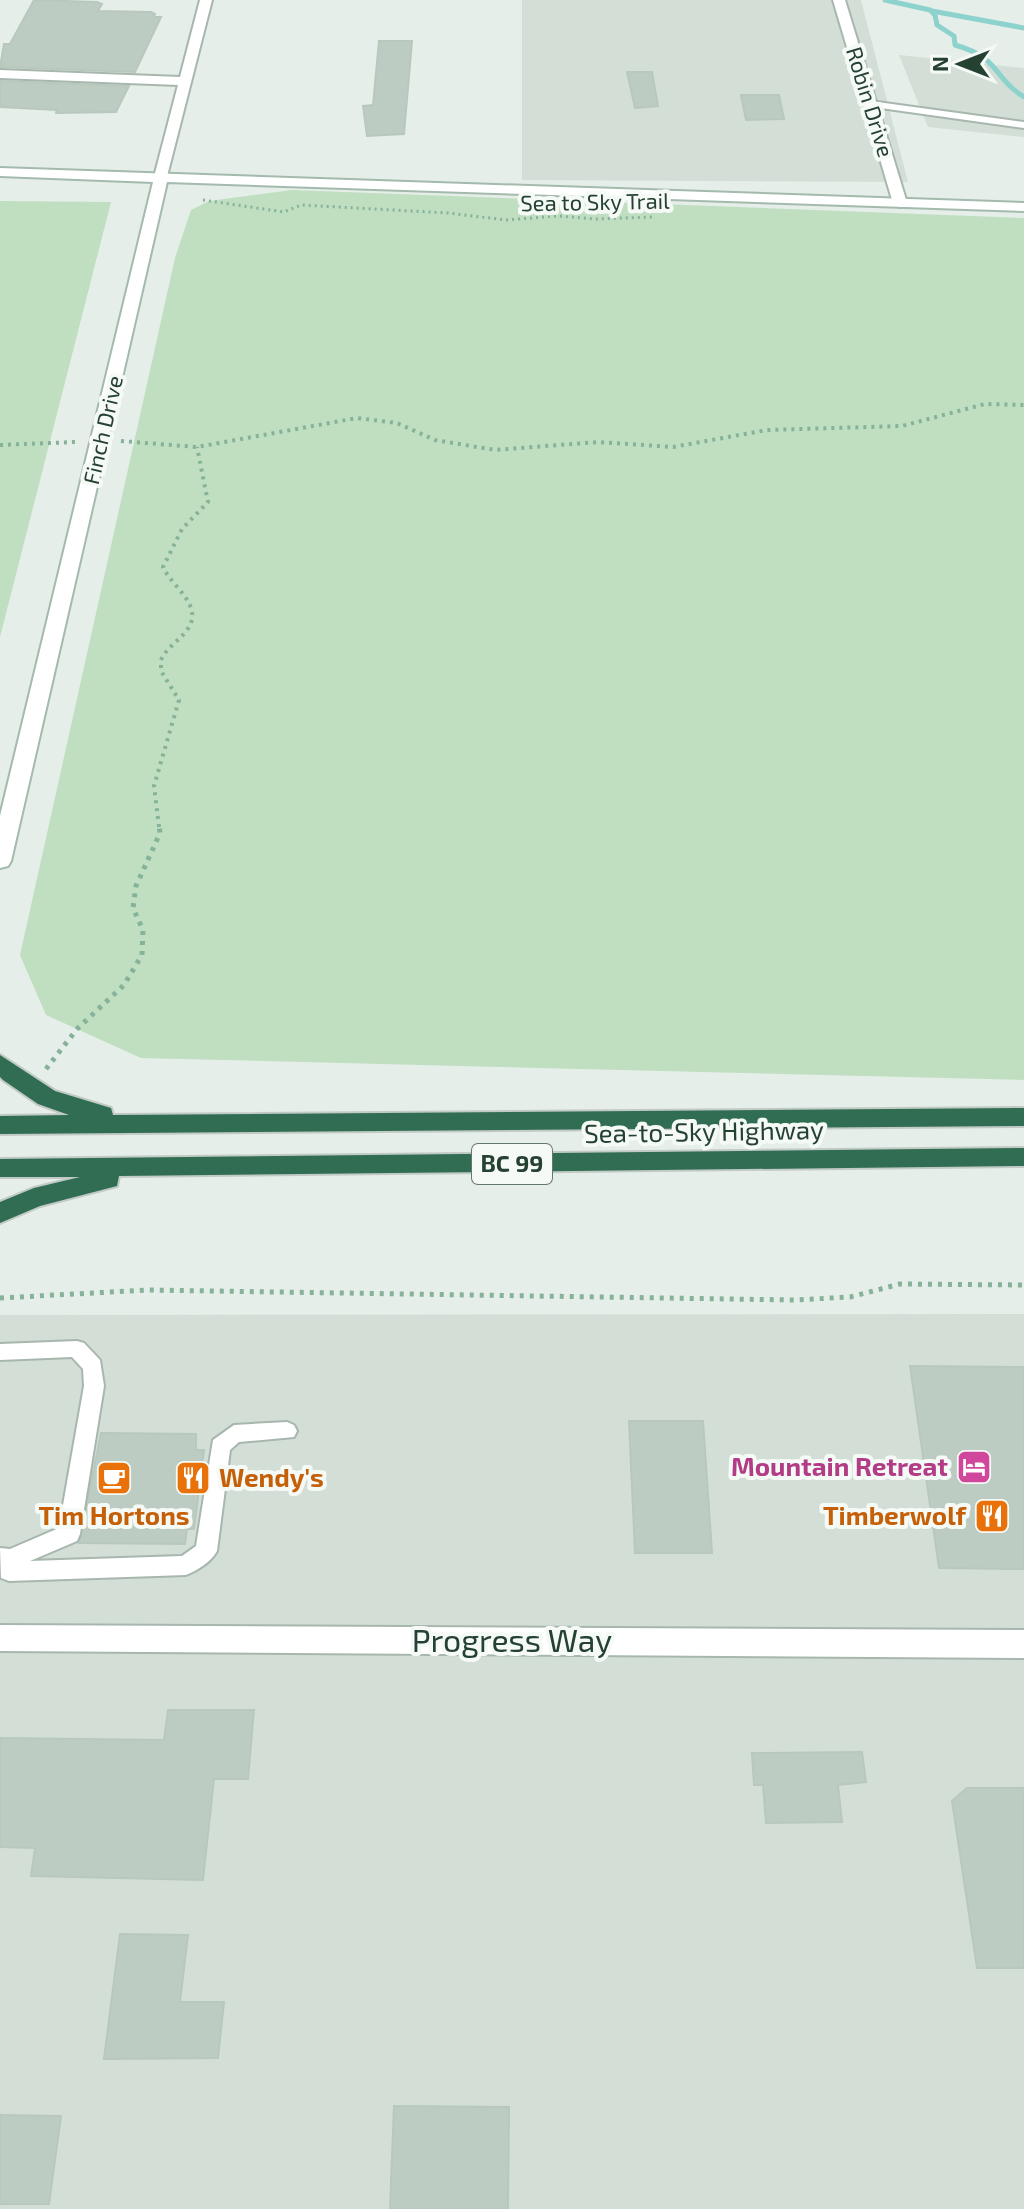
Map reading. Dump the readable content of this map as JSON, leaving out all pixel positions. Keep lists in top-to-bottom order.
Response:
{
  "streets": {
    "highway": ["Sea-to-Sky Highway", "BC 99"],
    "street": ["Robin Drive", "Finch Drive", "Progress Way"],
    "path": ["Sea to Sky Trail"]
  },
  "places": {
    "hotel": ["Mountain Retreat"],
    "cafe": ["Tim Hortons"],
    "restaurant": ["Wendy's", "Timberwolf"]
  },
  "north": "left"
}
